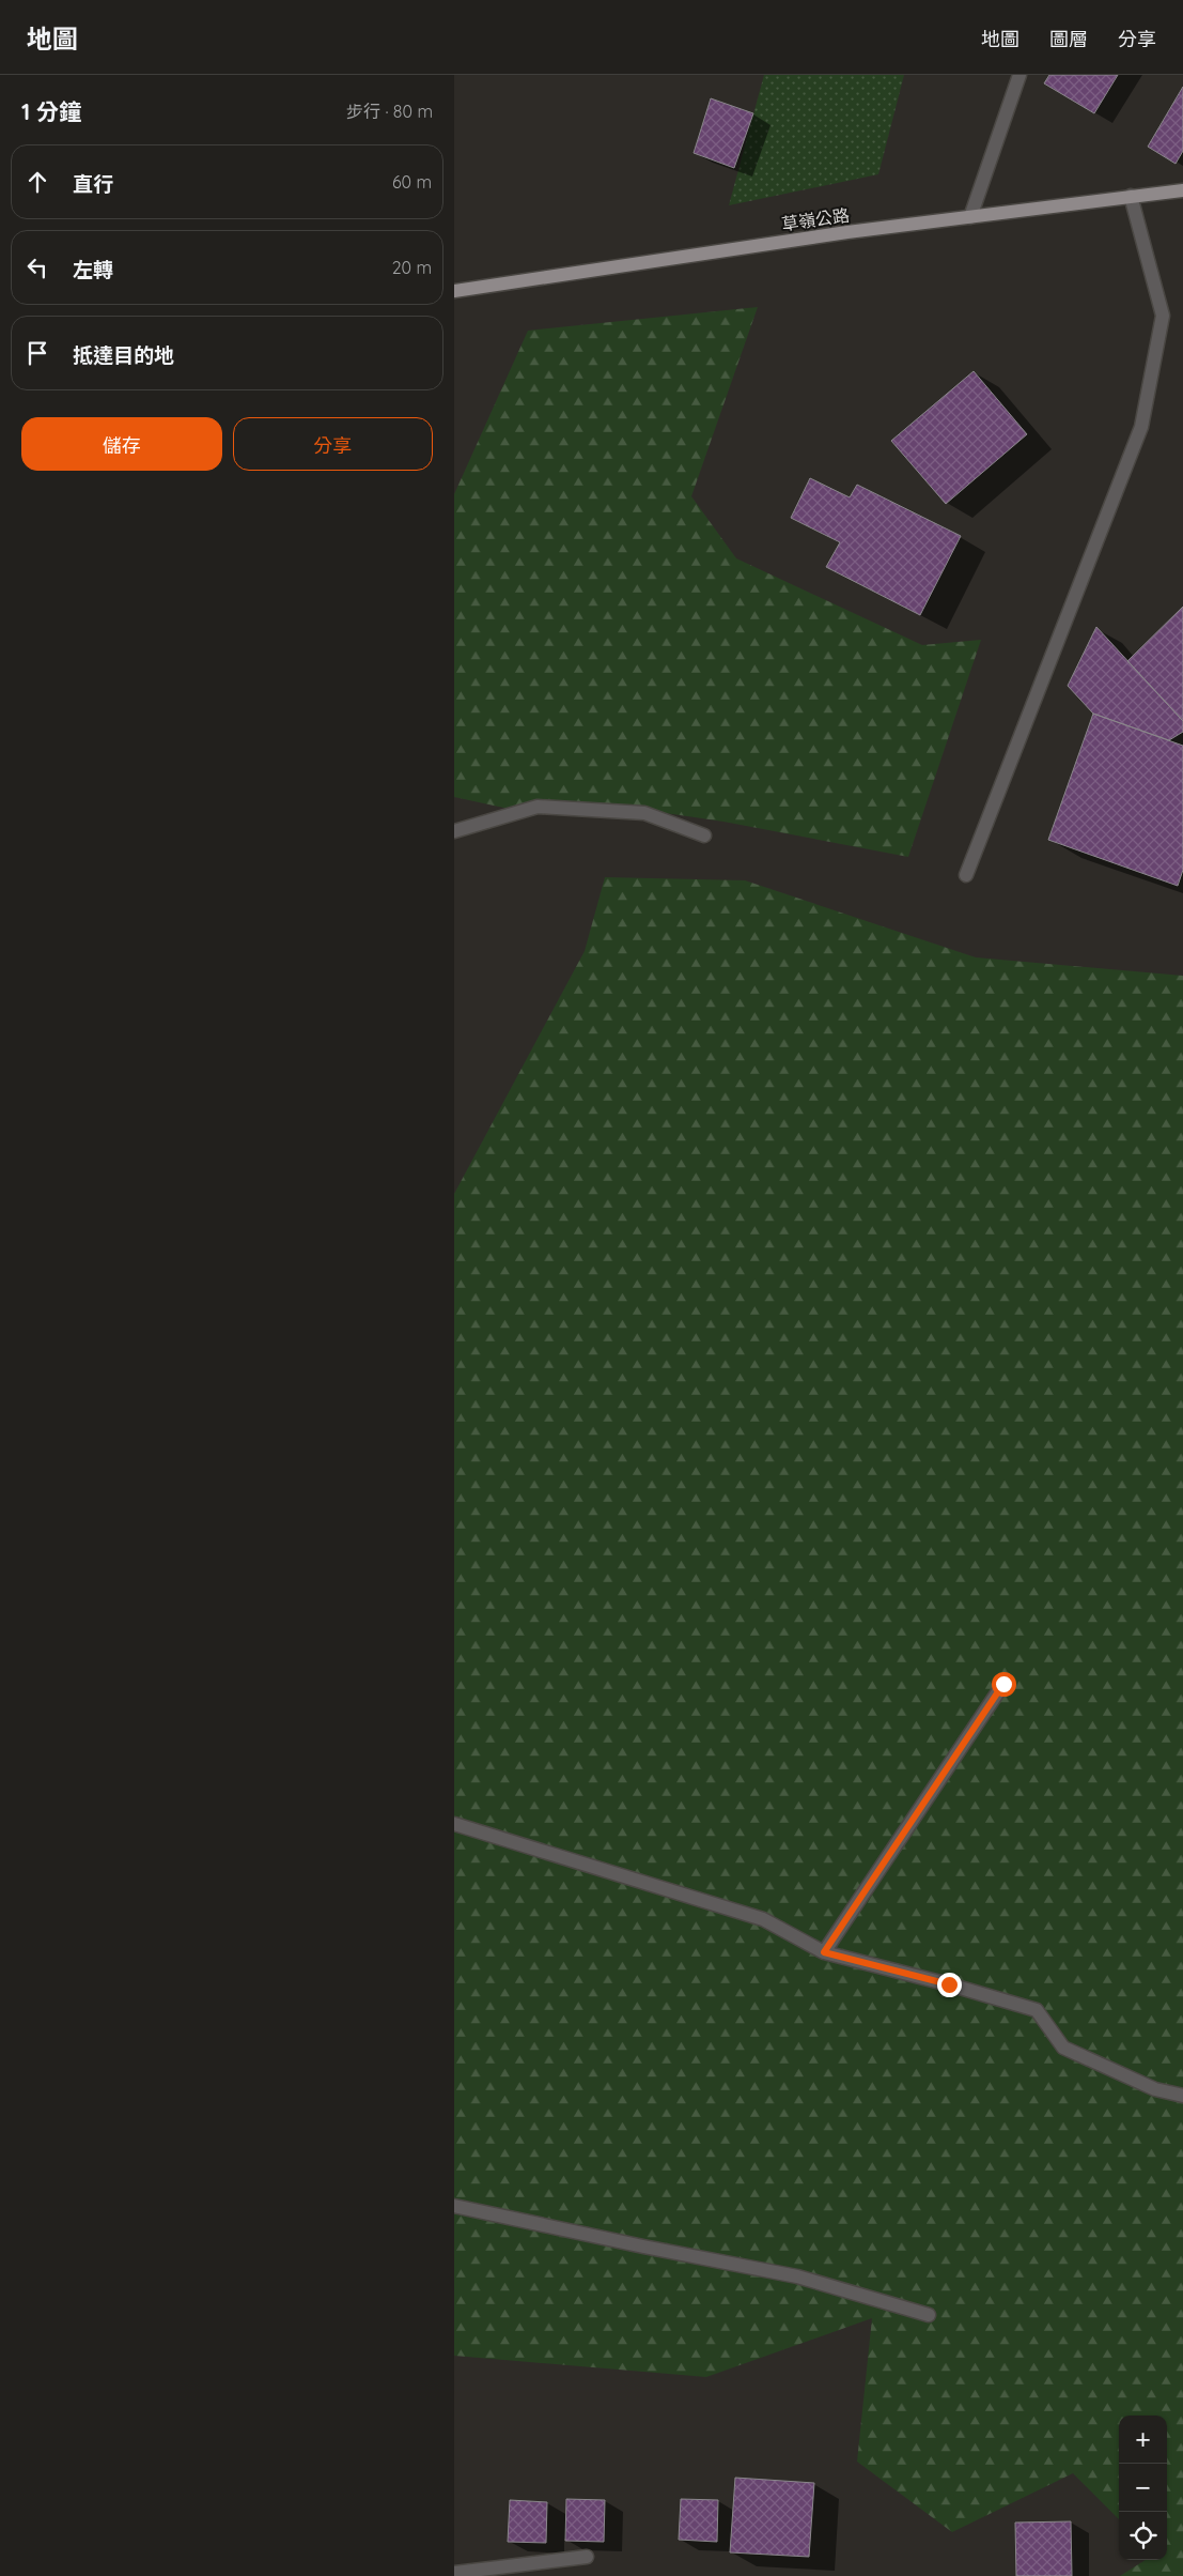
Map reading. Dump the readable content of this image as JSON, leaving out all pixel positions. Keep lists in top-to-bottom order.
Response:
{
  "streets": {
    "main road": ["草嶺公路"]
  },
  "page": {
    "header": "地圖",
    "nav": ["地圖", "圖層", "分享"],
    "heading": ["1 分鐘", "步行 · 80 m"],
    "list": [
      ["直行", "60 m"],
      ["左轉", "20 m"],
      "抵達目的地"
    ],
    "buttons": ["儲存", "分享"],
    "map_buttons": ["+", "−"]
  }
}
